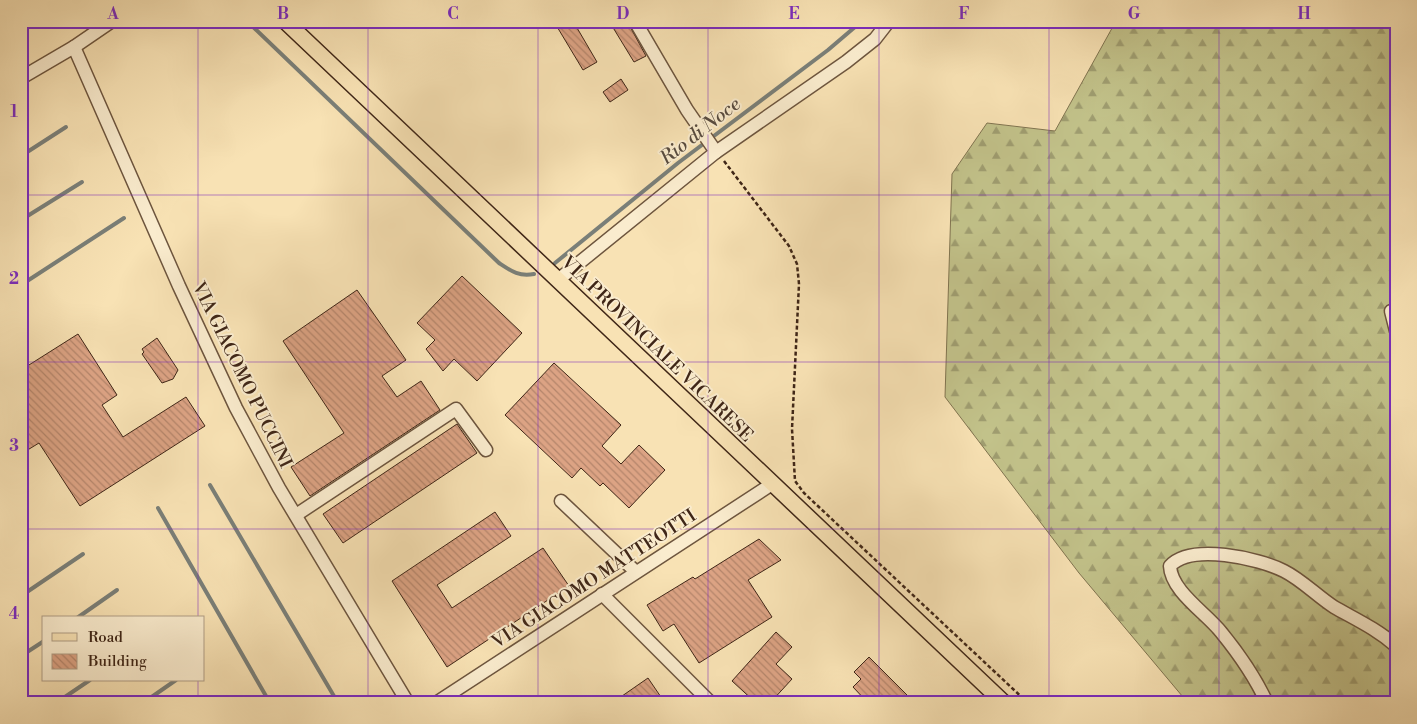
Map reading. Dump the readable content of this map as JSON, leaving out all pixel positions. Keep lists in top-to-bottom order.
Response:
{
  "streets": {
    "main road": ["VIA PROVINCIALE VICARESE"],
    "street": ["VIA GIACOMO PUCCINI", "VIA GIACOMO MATTEOTTI"]
  },
  "crossings": [
    ["VIA PROVINCIALE VICARESE", "VIA GIACOMO MATTEOTTI"]
  ],
  "water": ["Rio di Noce"],
  "legend": ["Road", "Building"],
  "grid": {
    "columns": [
      "A",
      "B",
      "C",
      "D",
      "E",
      "F",
      "G",
      "H"
    ],
    "rows": [
      "1",
      "2",
      "3",
      "4"
    ]
  }
}
